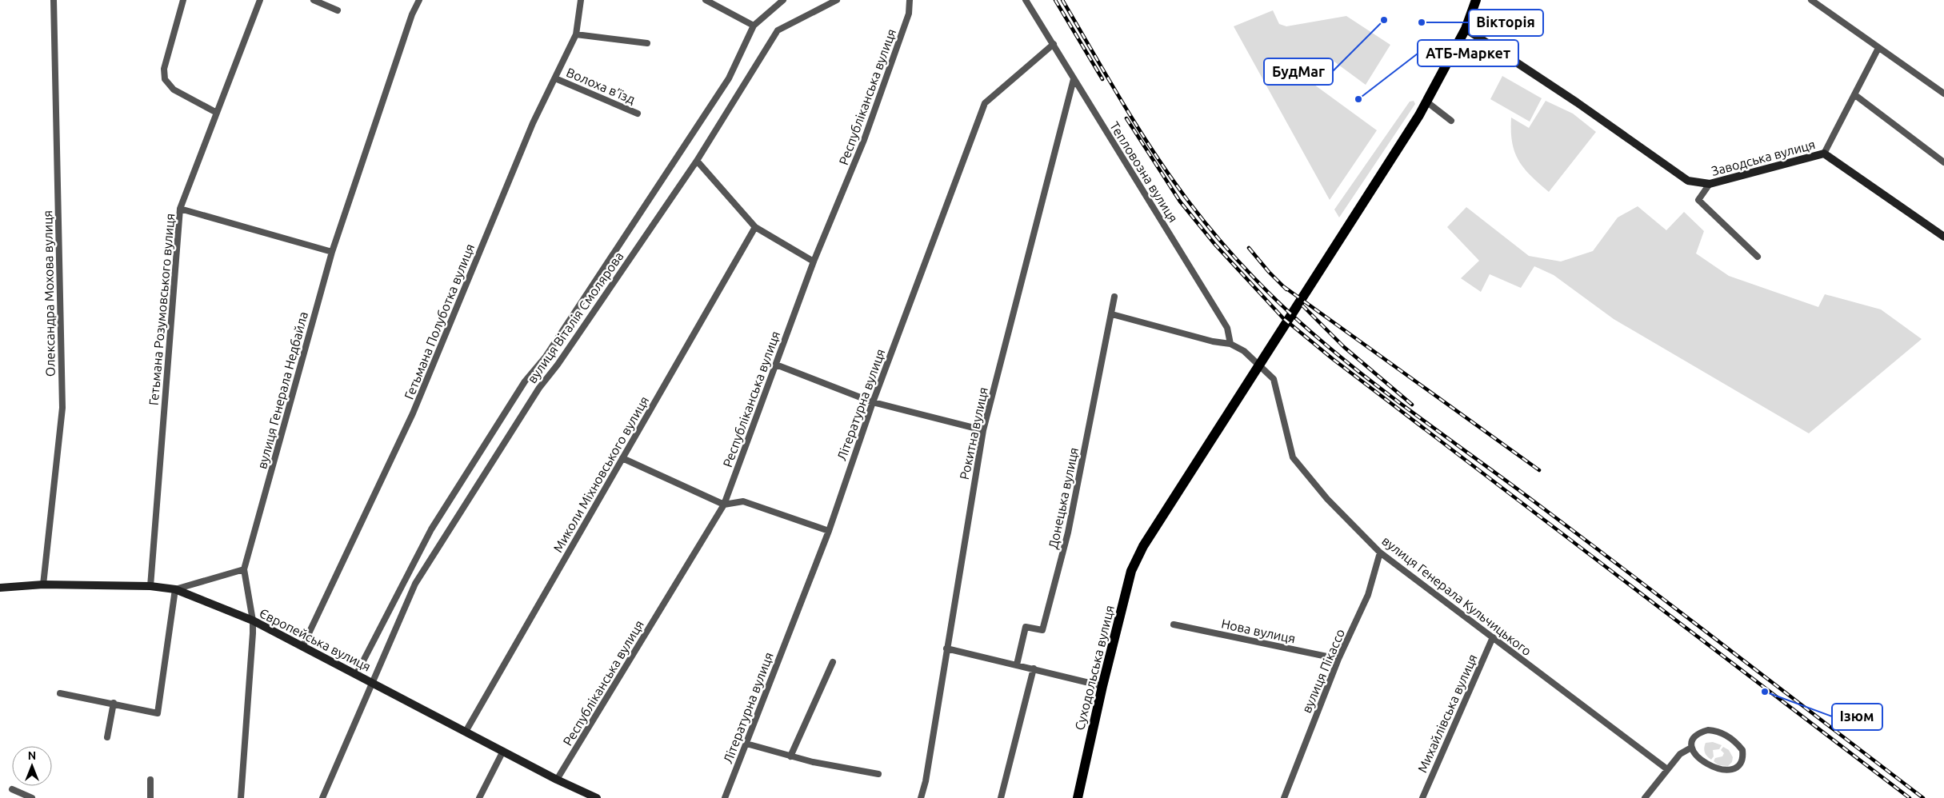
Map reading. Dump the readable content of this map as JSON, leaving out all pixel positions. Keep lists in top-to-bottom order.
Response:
{
  "streets": {
    "main road": ["Суходольська вулиця"],
    "street": [
      "Волоха в’їзд",
      "Республіканська вулиця",
      "Заводська вулиця",
      "Тепловозна вулиця",
      "Олександра Мохова вулиця",
      "Гетьмана Розумовського вулиця",
      "вулиця Віталія Смолярова",
      "Гетьмана Полуботка вулиця",
      "вулиця Генерала Недбайла",
      "Літературна вулиця",
      "Рокитна вулиця",
      "Миколи Міхновського вулиця",
      "Донецька вулиця",
      "вулиця Генерала Кульчицького",
      "Нова вулиця",
      "Європейська вулиця",
      "вулиця Пікассо",
      "Михайлівська вулиця"
    ]
  },
  "crossings": [
    ["Волоха в’їзд", "Гетьмана Полуботка вулиця"],
    ["Республіканська вулиця", "Європейська вулиця"],
    ["Заводська вулиця", "Суходольська вулиця"],
    ["Тепловозна вулиця", "Літературна вулиця"],
    ["Тепловозна вулиця", "Рокитна вулиця"],
    ["Тепловозна вулиця", "вулиця Генерала Кульчицького"],
    ["Олександра Мохова вулиця", "Європейська вулиця"],
    ["Гетьмана Розумовського вулиця", "Європейська вулиця"],
    ["вулиця Віталія Смолярова", "Європейська вулиця"],
    ["Гетьмана Полуботка вулиця", "Європейська вулиця"],
    ["вулиця Генерала Недбайла", "Європейська вулиця"],
    ["Миколи Міхновського вулиця", "Європейська вулиця"],
    ["вулиця Генерала Кульчицького", "вулиця Пікассо"],
    ["вулиця Генерала Кульчицького", "Михайлівська вулиця"],
    ["Нова вулиця", "вулиця Пікассо"]
  ],
  "places": [
    "БудМаг",
    "Вікторія",
    "АТБ-Маркет",
    "Ізюм"
  ],
  "north": "top"
}
